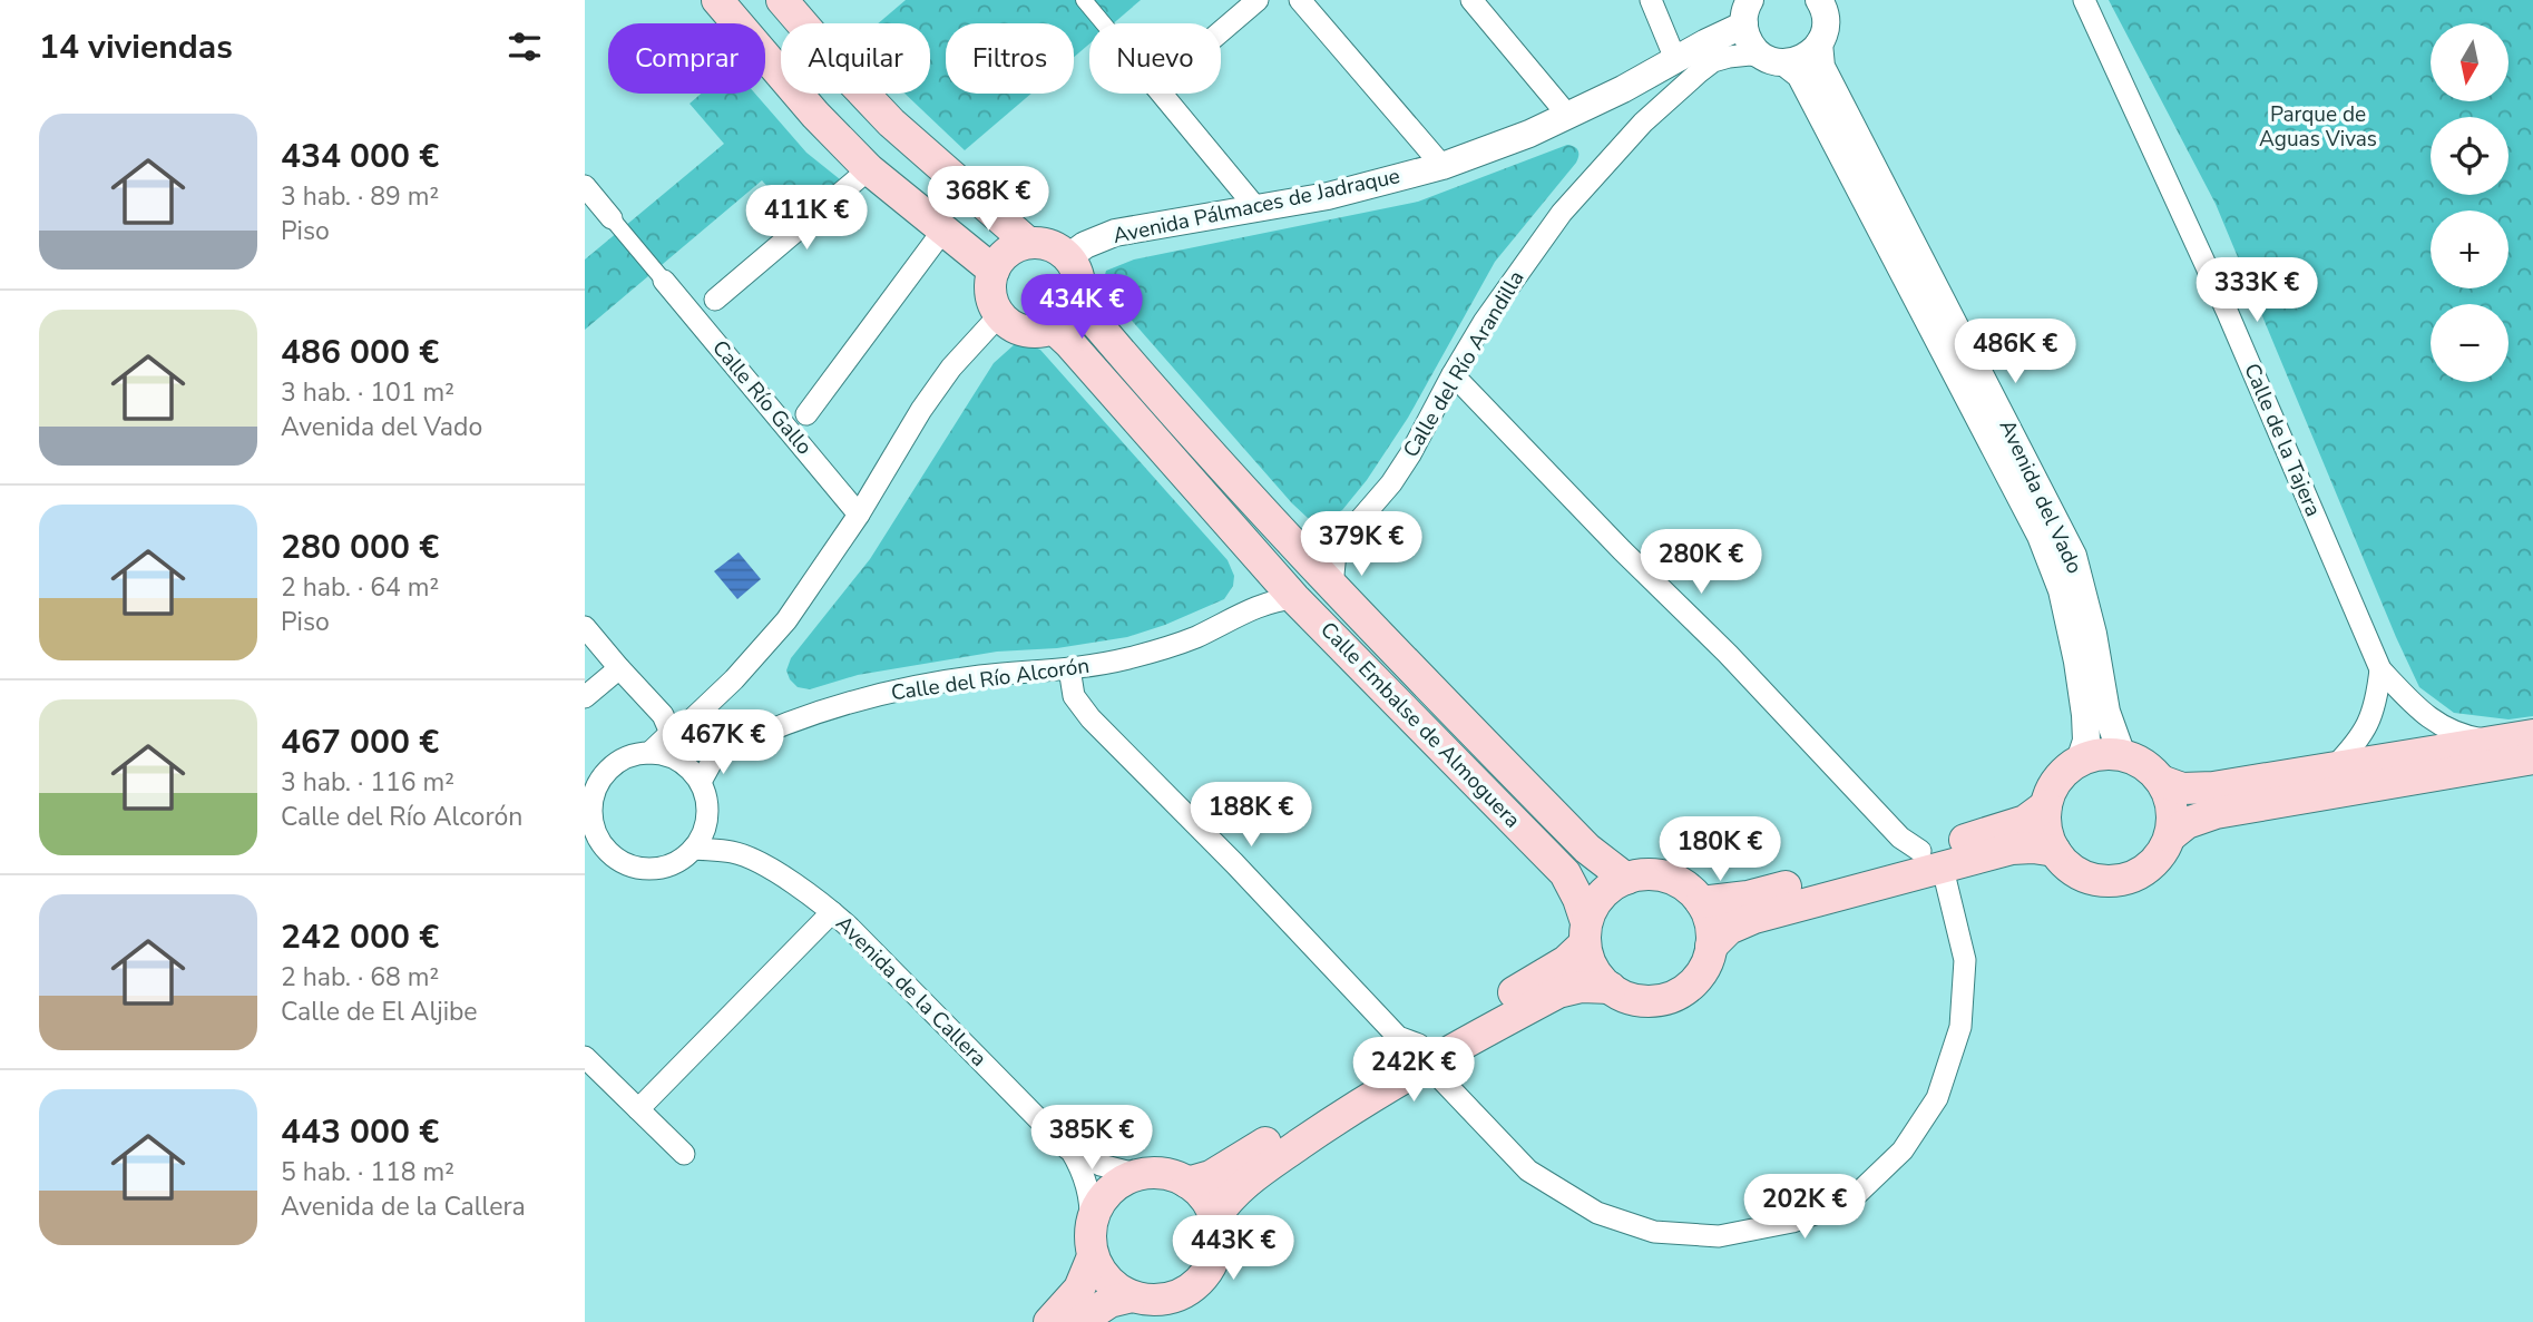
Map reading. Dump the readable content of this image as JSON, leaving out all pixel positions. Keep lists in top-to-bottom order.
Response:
{
  "streets": {
    "main road": ["Calle Embalse de Almoguera"],
    "street": [
      "Avenida Pálmaces de Jadraque",
      "Calle del Río Arandilla",
      "Calle Río Gallo",
      "Calle de la Tajera",
      "Avenida del Vado",
      "Calle del Río Alcorón",
      "Avenida de la Callera"
    ]
  },
  "crossings": [
    ["Avenida Pálmaces de Jadraque", "Avenida del Vado"],
    ["Avenida Pálmaces de Jadraque", "Calle Embalse de Almoguera"],
    ["Calle del Río Arandilla", "Avenida del Vado"],
    ["Calle del Río Arandilla", "Calle Embalse de Almoguera"],
    ["Calle del Río Alcorón", "Calle Embalse de Almoguera"],
    ["Calle del Río Alcorón", "Avenida de la Callera"]
  ],
  "parks": ["Parque de Aguas Vivas"],
  "north": "bottom",
  "page": {
    "heading": "14 viviendas",
    "map_buttons": ["+", "−"],
    "chip": [
      "Comprar",
      "Alquilar",
      "Filtros",
      "Nuevo"
    ],
    "list": [
      {
        "name": "434 000 €",
        "note": "3 hab. · 89 m² · Piso"
      },
      {
        "name": "486 000 €",
        "note": "3 hab. · 101 m² · Avenida del Vado"
      },
      {
        "name": "280 000 €",
        "note": "2 hab. · 64 m² · Piso"
      },
      {
        "name": "467 000 €",
        "note": "3 hab. · 116 m² · Calle del Río Alcorón"
      },
      {
        "name": "242 000 €",
        "note": "2 hab. · 68 m² · Calle de El Aljibe"
      },
      {
        "name": "443 000 €",
        "note": "5 hab. · 118 m² · Avenida de la Callera"
      }
    ],
    "price": [
      "368K €",
      "411K €",
      "333K €",
      "434K €",
      "486K €",
      "379K €",
      "280K €",
      "467K €",
      "188K €",
      "180K €",
      "242K €",
      "385K €",
      "202K €",
      "443K €"
    ]
  }
}
